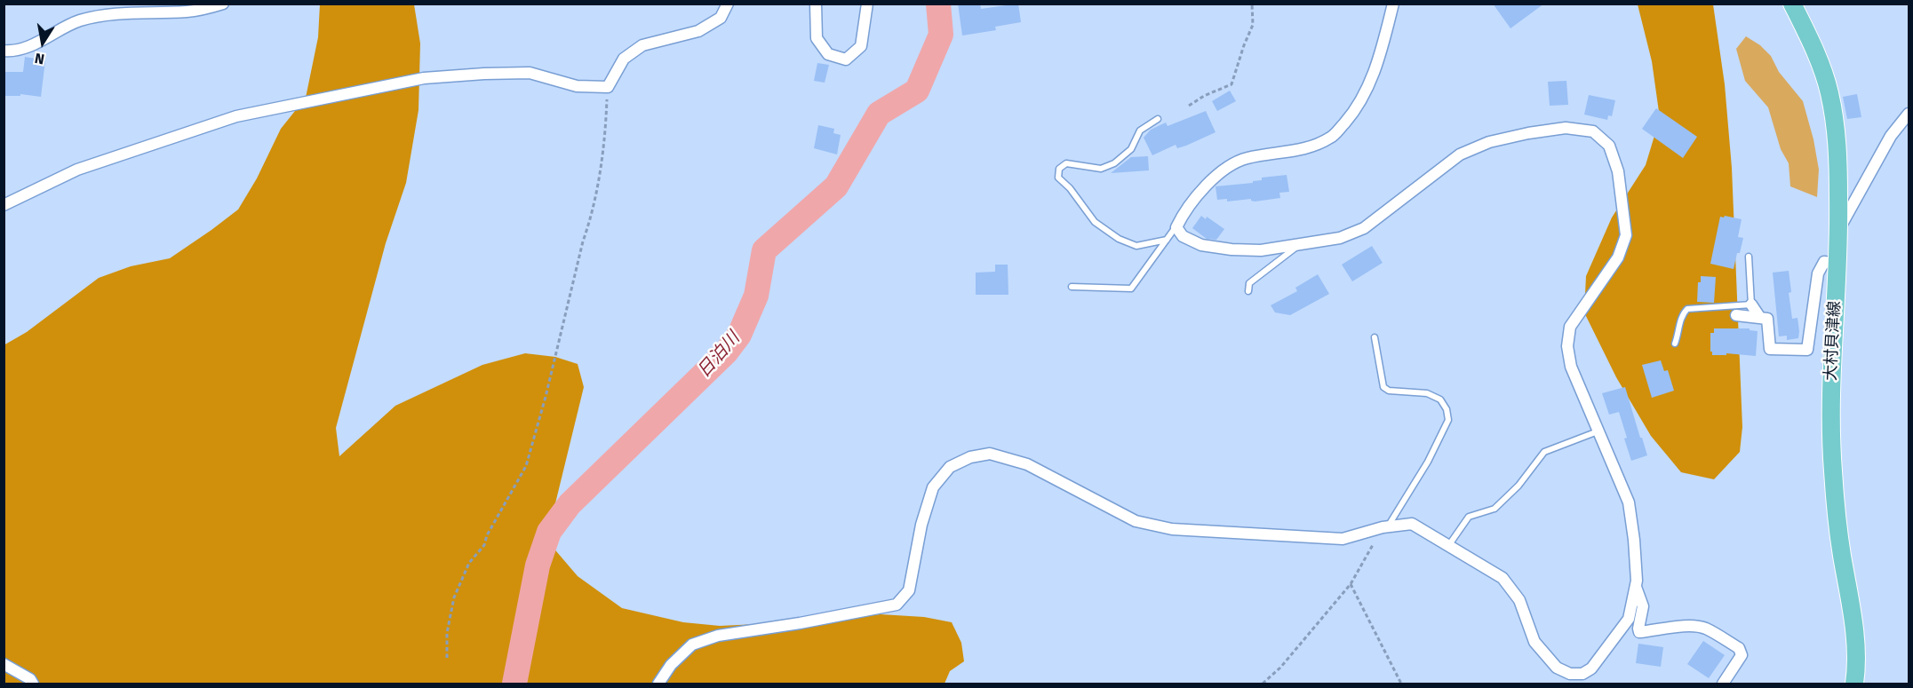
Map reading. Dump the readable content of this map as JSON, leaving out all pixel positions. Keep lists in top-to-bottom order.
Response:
{
  "streets": {
    "main road": ["大村貝津線"]
  },
  "water": ["日泊川"],
  "north": "bottom"
}
